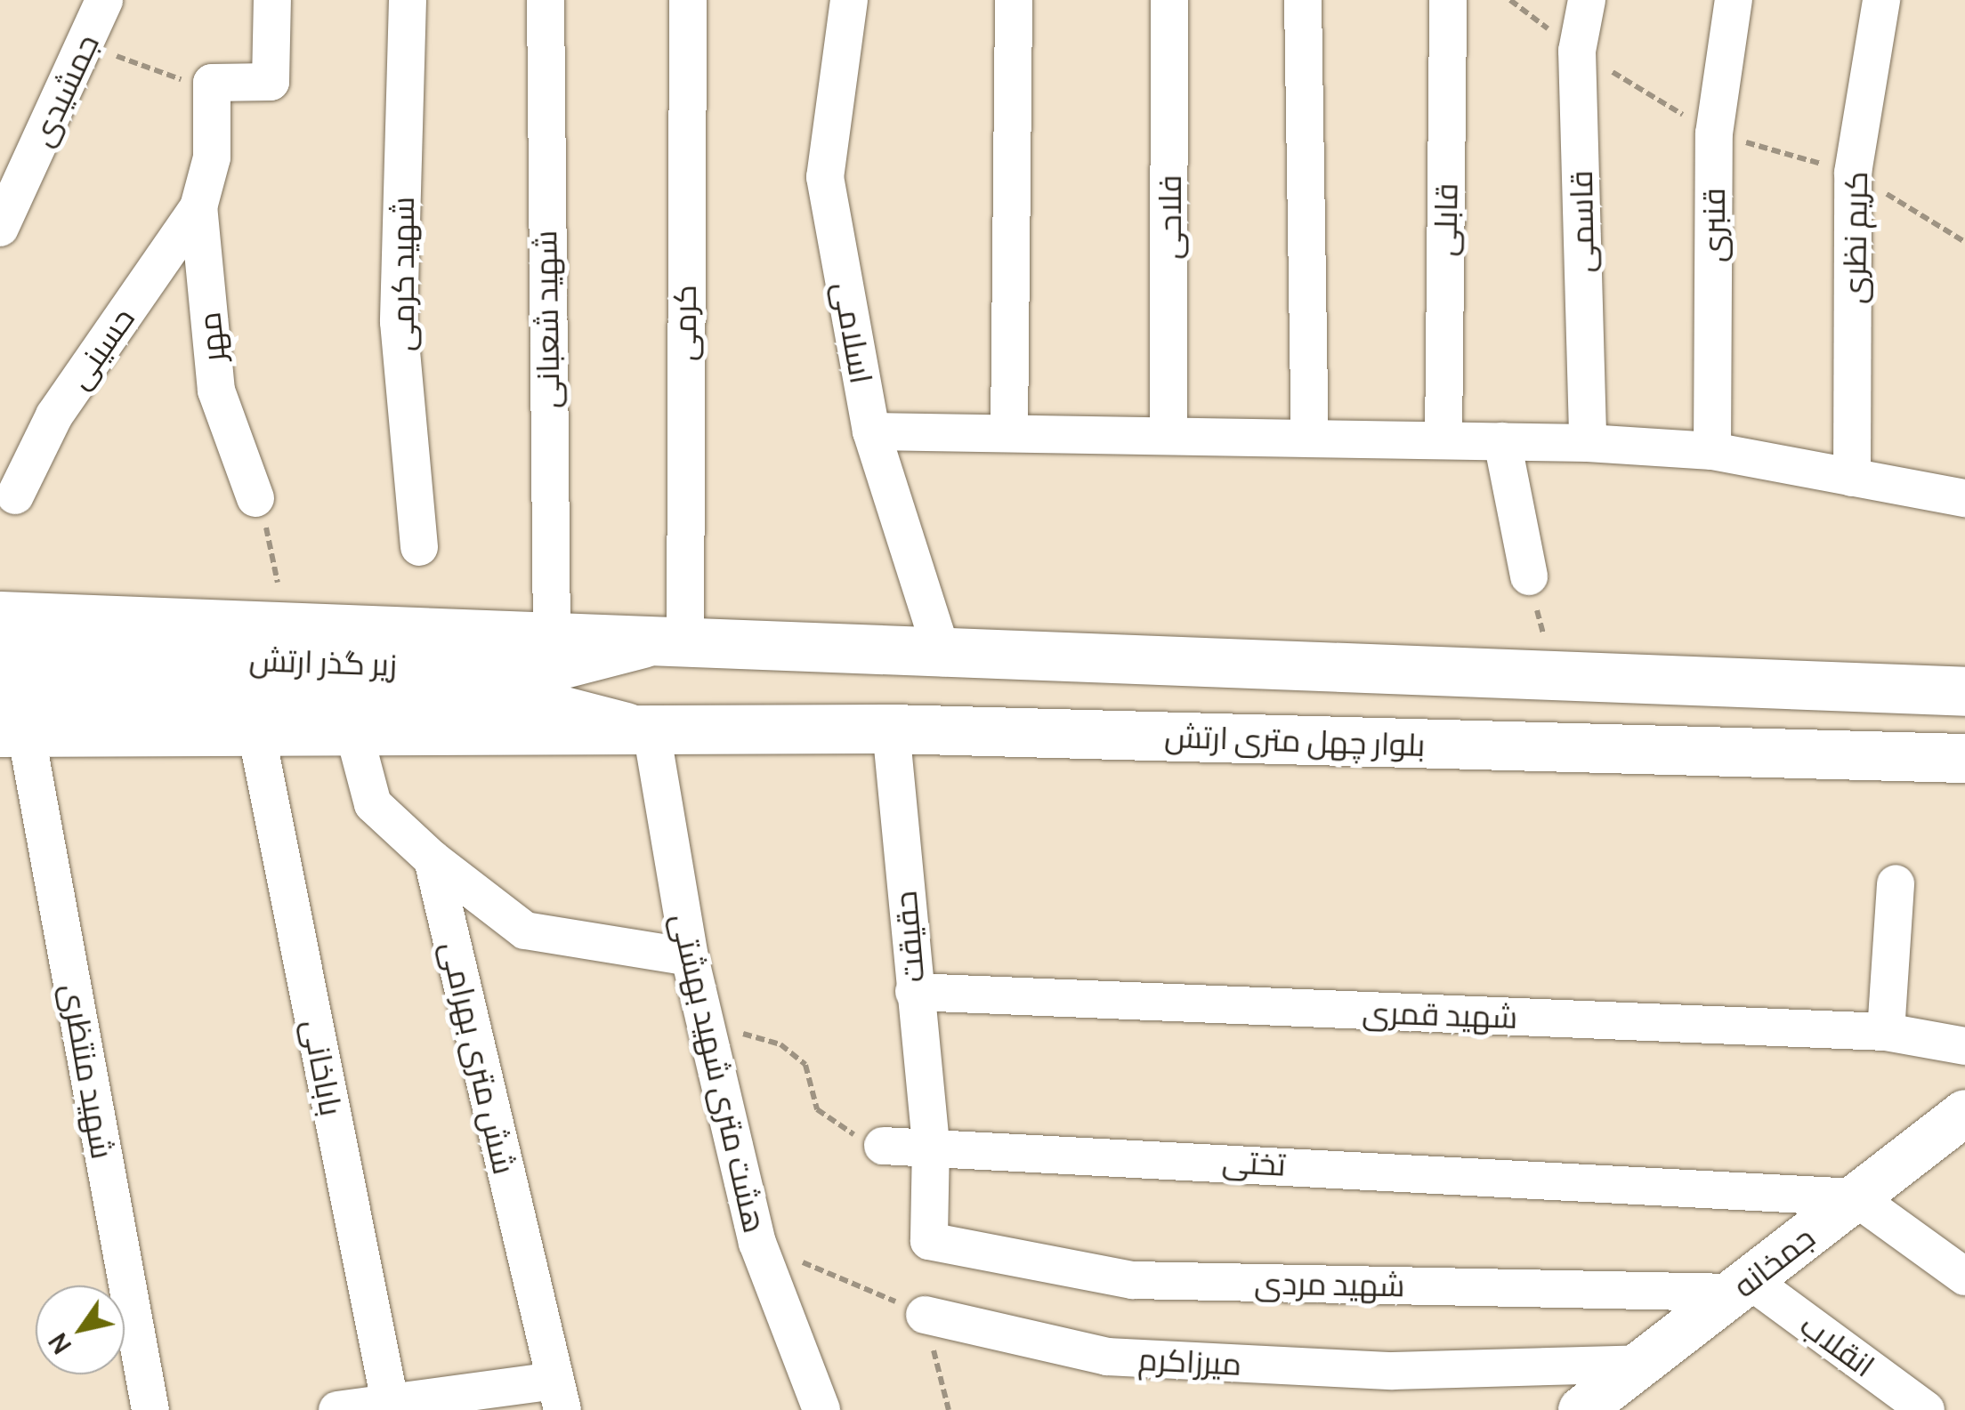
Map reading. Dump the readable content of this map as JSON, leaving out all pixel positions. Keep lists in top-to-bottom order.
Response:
{
  "streets": {
    "main road": ["زیر گذر ارتش", "بلوار چهل متری ارتش"],
    "street": [
      "جمشیدی",
      "فلاحی",
      "قابلی",
      "قاسمی",
      "قنبری",
      "کریم نظری",
      "شهید کرمی",
      "شهید شعبانی",
      "کرمی",
      "اسلامی",
      "مهر",
      "حسینی",
      "حقیقت",
      "شهید قمری",
      "شش متری بهرامی",
      "باباخانی",
      "شهید منتظری",
      "هشت متری شهید بهشتی",
      "تختی",
      "جمخانه",
      "شهید مردی",
      "انقلاب",
      "میرزاکرم"
    ]
  },
  "crossings": [
    ["کرمی", "زیر گذر ارتش"],
    ["مهر", "حسینی"],
    ["زیر گذر ارتش", "بلوار چهل متری ارتش"],
    ["زیر گذر ارتش", "هشت متری شهید بهشتی"],
    ["بلوار چهل متری ارتش", "حقیقت"],
    ["بلوار چهل متری ارتش", "هشت متری شهید بهشتی"],
    ["حقیقت", "شهید قمری"],
    ["حقیقت", "تختی"],
    ["حقیقت", "شهید مردی"],
    ["تختی", "جمخانه"],
    ["جمخانه", "شهید مردی"],
    ["جمخانه", "انقلاب"],
    ["جمخانه", "میرزاکرم"],
    ["شهید مردی", "انقلاب"]
  ],
  "north": "bottom left"
}
